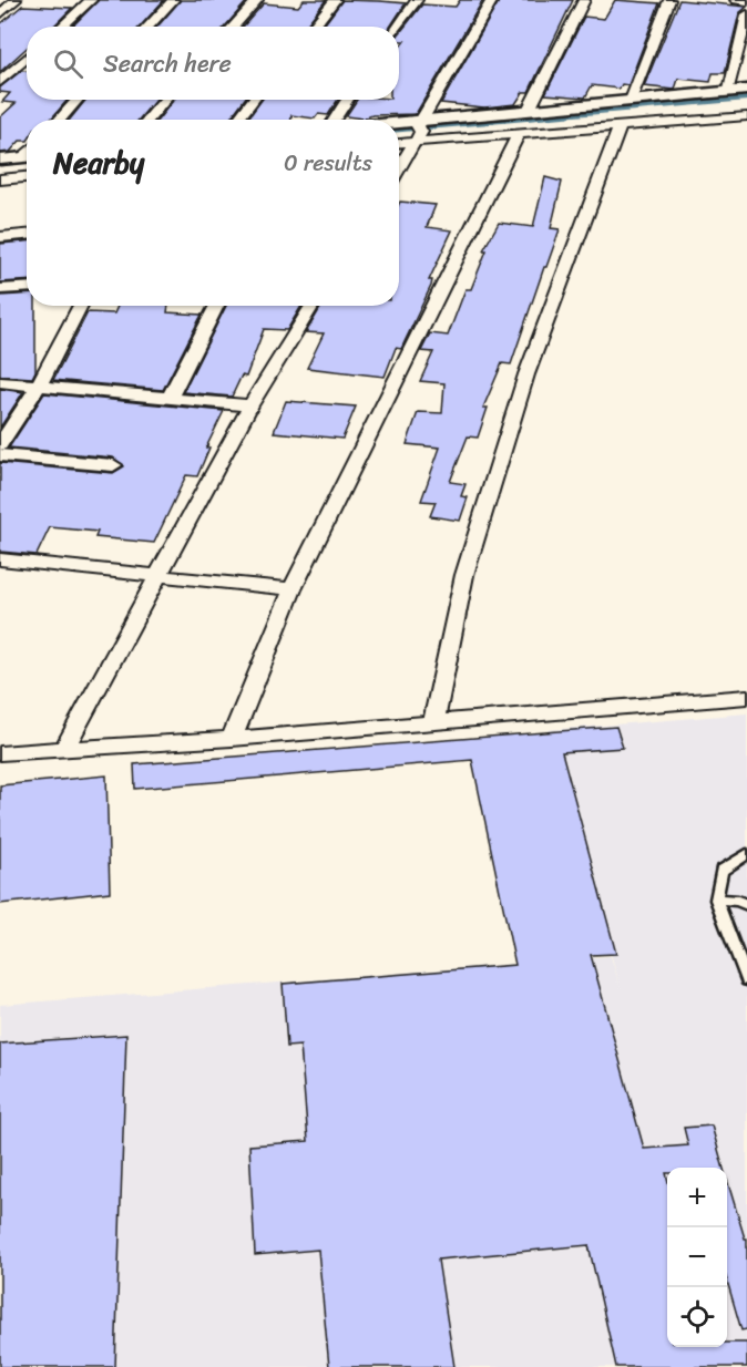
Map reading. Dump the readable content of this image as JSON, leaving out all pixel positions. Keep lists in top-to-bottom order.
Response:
{
  "page": {
    "search": "Search here",
    "heading": ["Nearby", "0 results"],
    "map_buttons": ["+", "−"]
  }
}
